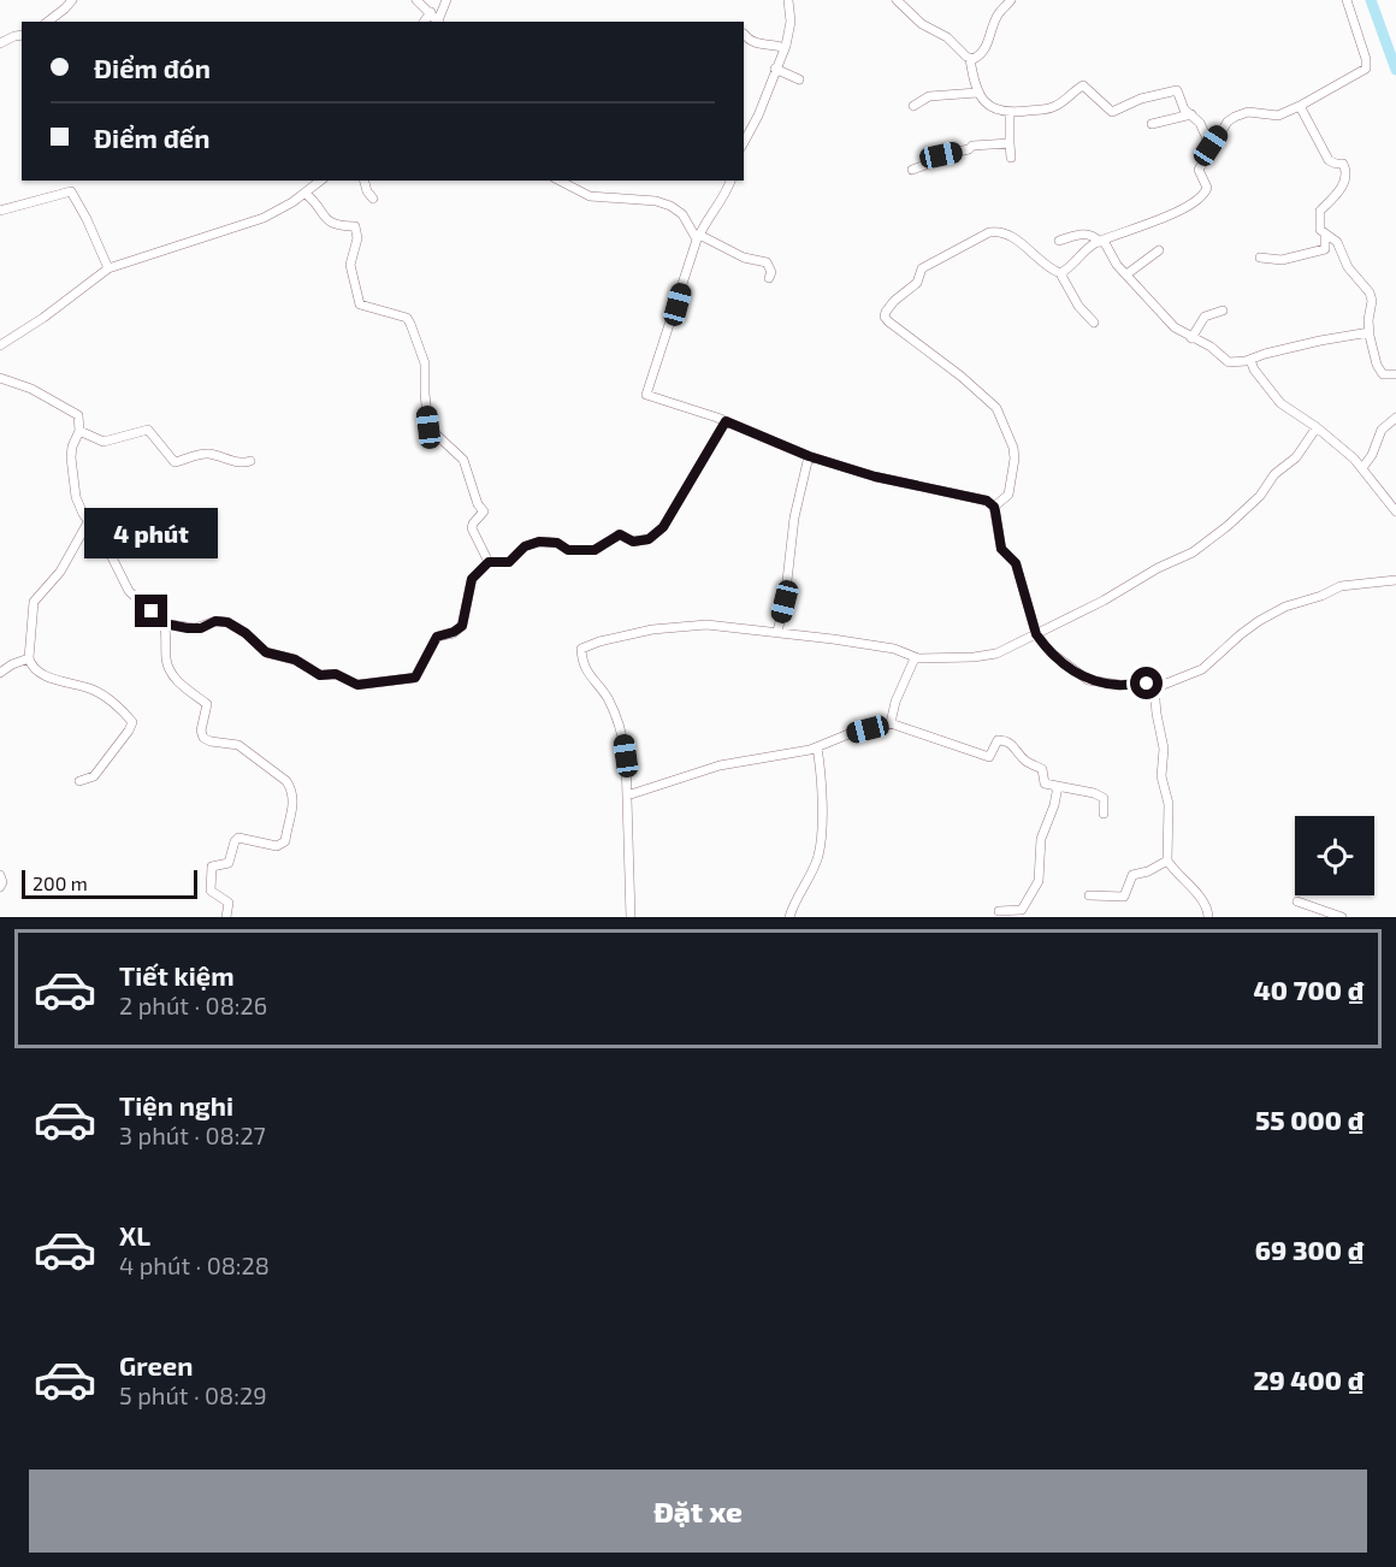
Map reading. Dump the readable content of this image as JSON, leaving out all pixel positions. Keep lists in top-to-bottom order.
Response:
{
  "scale_bar": "200 m",
  "page": {
    "banner": ["Điểm đón", "Điểm đến"],
    "bubble": "4 phút",
    "scale": "200 m",
    "list": [
      {
        "name": "Tiết kiệm",
        "note": "2 phút · 08:26",
        "value": "40 700 ₫"
      },
      {
        "name": "Tiện nghi",
        "note": "3 phút · 08:27",
        "value": "55 000 ₫"
      },
      {
        "name": "XL",
        "note": "4 phút · 08:28",
        "value": "69 300 ₫"
      },
      {
        "name": "Green",
        "note": "5 phút · 08:29",
        "value": "29 400 ₫"
      }
    ],
    "buttons": "Đặt xe"
  }
}
